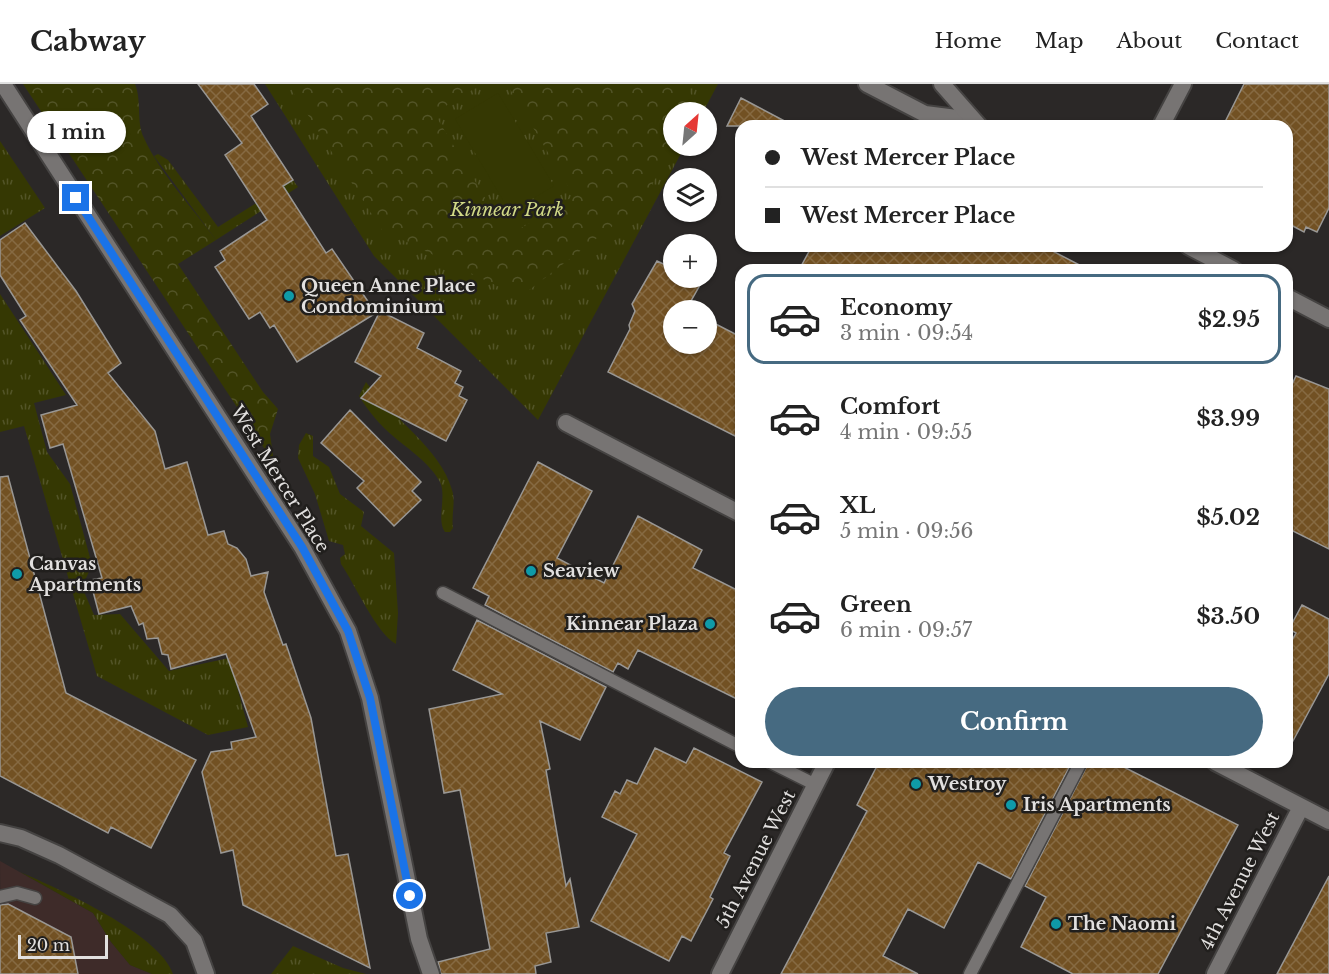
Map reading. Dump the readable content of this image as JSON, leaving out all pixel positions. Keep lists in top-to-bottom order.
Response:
{
  "streets": {
    "street": ["West Mercer Place", "5th Avenue West", "4th Avenue West"]
  },
  "parks": ["Kinnear Park"],
  "places": [
    "Queen Anne Place Condominium",
    "Seaview",
    "Canvas Apartments",
    "Kinnear Plaza",
    "Westroy",
    "Iris Apartments",
    "The Naomi"
  ],
  "scale_bar": "20 m",
  "north": "top right",
  "page": {
    "header": "Cabway",
    "nav": [
      "Home",
      "Map",
      "About",
      "Contact"
    ],
    "map_buttons": ["+", "−"],
    "bubble": "1 min",
    "banner": ["West Mercer Place", "West Mercer Place"],
    "list": [
      {
        "name": "Economy",
        "note": "3 min · 09:54",
        "value": "$2.95"
      },
      {
        "name": "Comfort",
        "note": "4 min · 09:55",
        "value": "$3.99"
      },
      {
        "name": "XL",
        "note": "5 min · 09:56",
        "value": "$5.02"
      },
      {
        "name": "Green",
        "note": "6 min · 09:57",
        "value": "$3.50"
      }
    ],
    "buttons": "Confirm",
    "scale": "20 m"
  }
}
